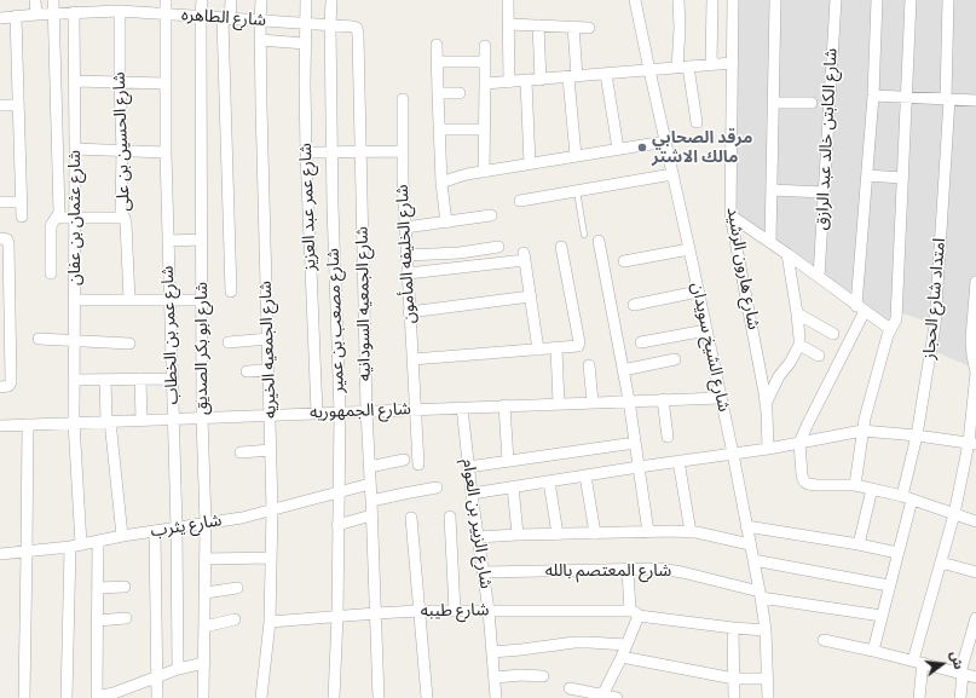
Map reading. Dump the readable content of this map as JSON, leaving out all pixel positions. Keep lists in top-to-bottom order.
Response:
{
  "streets": {
    "street": [
      "شارع الطاهره",
      "شارع الكابتن خالد عبد الرازق",
      "شارع الحسين بن على",
      "شارع عمر عبد العزيز",
      "شارع عثمان بن عفان",
      "شارع الخليفه المأمون",
      "شارع هارون الرشيد",
      "امتداد شارع الحجاز",
      "شارع الجمعيه السودانيه",
      "شارع مصعب بن عمير",
      "شارع عمر بن الخطاب",
      "شارع الشيخ سويدان",
      "شارع ابو بكر الصديق",
      "شارع الجمعيه الخيريه",
      "شارع الجمهوريه",
      "شارع الزبير بن العوام",
      "شارع يثرب",
      "شارع المعتصم بالله",
      "شارع طيبه"
    ]
  },
  "crossings": [
    ["شارع الطاهره", "شارع الحسين بن على"],
    ["شارع الطاهره", "شارع عمر عبد العزيز"],
    ["شارع الطاهره", "شارع عثمان بن عفان"],
    ["شارع الطاهره", "شارع الجمعيه السودانيه"],
    ["شارع الطاهره", "شارع مصعب بن عمير"],
    ["شارع الطاهره", "شارع عمر بن الخطاب"],
    ["شارع الطاهره", "شارع ابو بكر الصديق"],
    ["شارع الطاهره", "شارع الجمعيه الخيريه"],
    ["شارع عمر عبد العزيز", "شارع الجمهوريه"],
    ["شارع عثمان بن عفان", "شارع الجمهوريه"],
    ["شارع عثمان بن عفان", "شارع يثرب"],
    ["شارع الخليفه المأمون", "شارع الجمهوريه"],
    ["امتداد شارع الحجاز", "شارع المعتصم بالله"],
    ["شارع الجمعيه السودانيه", "شارع الجمهوريه"],
    ["شارع الجمعيه السودانيه", "شارع يثرب"],
    ["شارع الجمعيه السودانيه", "شارع طيبه"],
    ["شارع مصعب بن عمير", "شارع الجمهوريه"],
    ["شارع مصعب بن عمير", "شارع يثرب"],
    ["شارع مصعب بن عمير", "شارع طيبه"],
    ["شارع عمر بن الخطاب", "شارع الجمهوريه"],
    ["شارع عمر بن الخطاب", "شارع يثرب"],
    ["شارع الشيخ سويدان", "شارع الجمهوريه"],
    ["شارع الشيخ سويدان", "شارع المعتصم بالله"],
    ["شارع الشيخ سويدان", "شارع طيبه"],
    ["شارع ابو بكر الصديق", "شارع الجمهوريه"],
    ["شارع ابو بكر الصديق", "شارع يثرب"],
    ["شارع الجمعيه الخيريه", "شارع الجمهوريه"],
    ["شارع الجمعيه الخيريه", "شارع يثرب"],
    ["شارع الجمعيه الخيريه", "شارع طيبه"],
    ["شارع الجمهوريه", "شارع الزبير بن العوام"],
    ["شارع الزبير بن العوام", "شارع المعتصم بالله"],
    ["شارع الزبير بن العوام", "شارع طيبه"]
  ],
  "places": ["مرقد الصحابي مالك الاشتر"],
  "north": "right"
}
